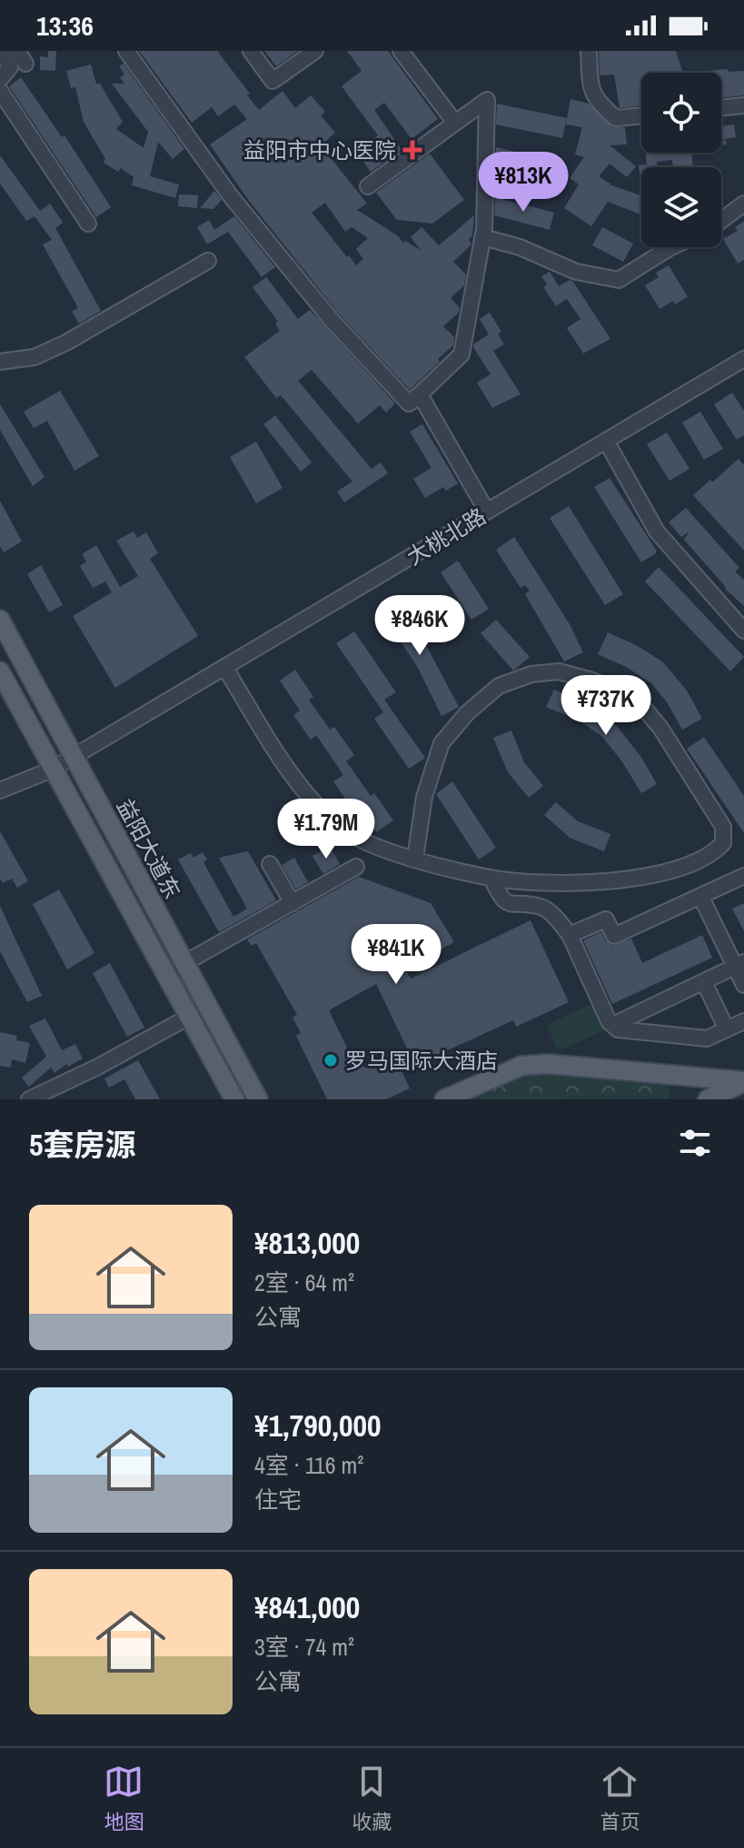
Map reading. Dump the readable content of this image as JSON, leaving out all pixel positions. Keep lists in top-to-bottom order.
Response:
{
  "streets": {
    "main road": ["益阳大道东"],
    "street": ["大桃北路"]
  },
  "crossings": [
    ["大桃北路", "益阳大道东"]
  ],
  "places": {
    "health": ["益阳市中心医院"],
    "other": ["罗马国际大酒店"]
  },
  "page": {
    "status": "13:36",
    "price": [
      "¥813K",
      "¥846K",
      "¥737K",
      "¥1.79M",
      "¥841K"
    ],
    "heading": "5套房源",
    "list": [
      {
        "name": "¥813,000",
        "note": "2室 · 64 m² · 公寓"
      },
      {
        "name": "¥1,790,000",
        "note": "4室 · 116 m² · 住宅"
      },
      {
        "name": "¥841,000",
        "note": "3室 · 74 m² · 公寓"
      }
    ],
    "tabs": ["地图", "收藏", "首页"]
  }
}
